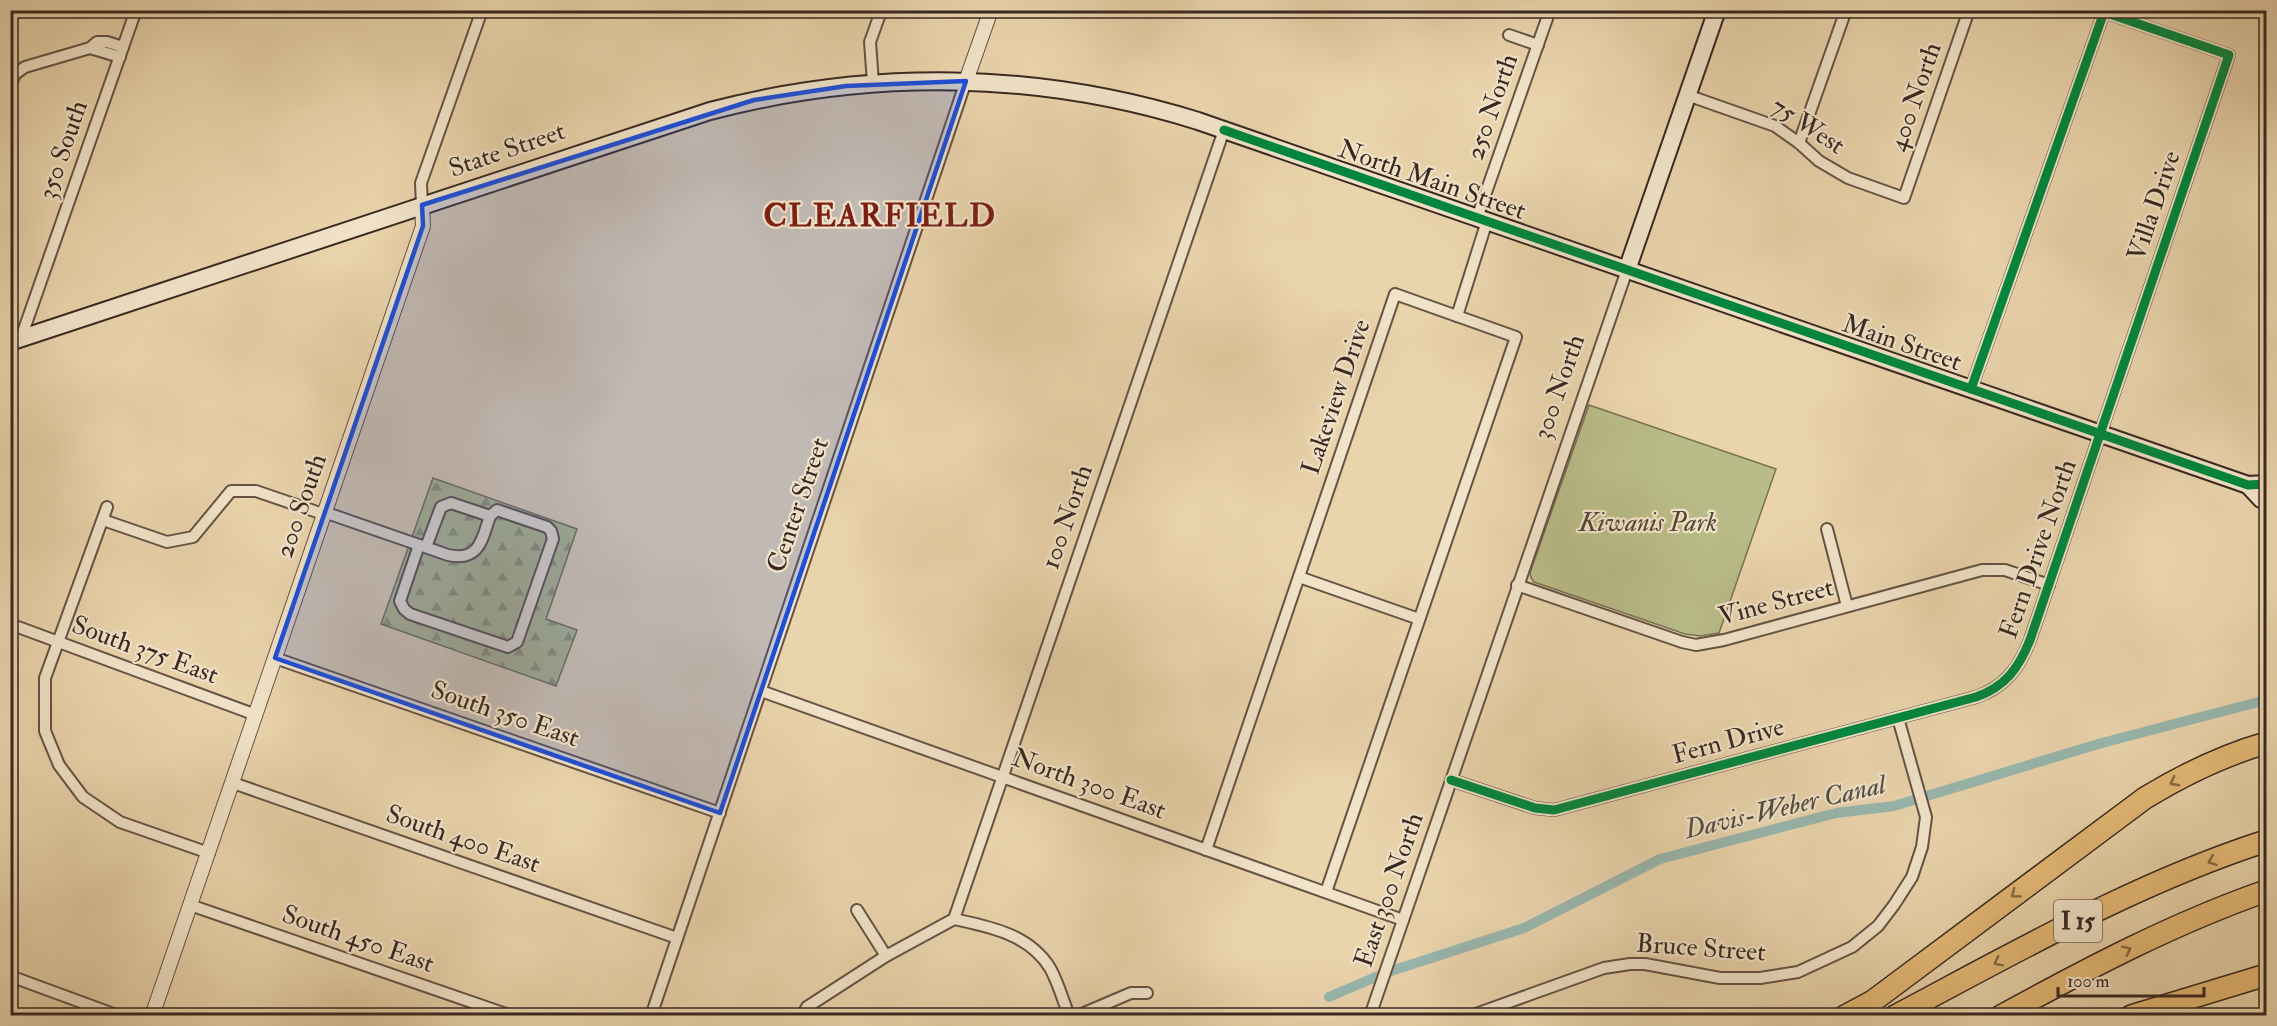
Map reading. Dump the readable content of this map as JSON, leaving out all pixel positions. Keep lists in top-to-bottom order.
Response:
{
  "streets": {
    "highway": ["I 15"],
    "main road": [
      "State Street",
      "North Main Street",
      "Main Street",
      "300 North"
    ],
    "street": [
      "400 North",
      "250 North",
      "75 West",
      "350 South",
      "Villa Drive",
      "Lakeview Drive",
      "Center Street",
      "200 South",
      "100 North",
      "Fern Drive North",
      "Vine Street",
      "South 375 East",
      "South 350 East",
      "Fern Drive",
      "North 300 East",
      "South 400 East",
      "East 300 North",
      "South 450 East",
      "Bruce Street"
    ]
  },
  "crossings": [
    ["400 North", "75 West"],
    ["250 North", "North Main Street"],
    ["75 West", "300 North"],
    ["350 South", "State Street"],
    ["State Street", "North Main Street"],
    ["State Street", "Center Street"],
    ["State Street", "200 South"],
    ["North Main Street", "Main Street"],
    ["North Main Street", "300 North"],
    ["North Main Street", "100 North"],
    ["Villa Drive", "Main Street"],
    ["Villa Drive", "Fern Drive North"],
    ["Main Street", "300 North"],
    ["Main Street", "Fern Drive North"],
    ["300 North", "Vine Street"],
    ["300 North", "Fern Drive"],
    ["300 North", "East 300 North"],
    ["Lakeview Drive", "North 300 East"],
    ["Center Street", "South 350 East"],
    ["Center Street", "North 300 East"],
    ["Center Street", "South 400 East"],
    ["200 South", "South 375 East"],
    ["200 South", "South 350 East"],
    ["200 South", "South 400 East"],
    ["200 South", "South 450 East"],
    ["100 North", "North 300 East"],
    ["Fern Drive North", "Vine Street"],
    ["Fern Drive North", "Fern Drive"],
    ["Fern Drive", "East 300 North"],
    ["Fern Drive", "Bruce Street"],
    ["North 300 East", "East 300 North"]
  ],
  "districts": ["CLEARFIELD"],
  "water": ["Davis-Weber Canal"],
  "parks": ["Kiwanis Park"],
  "scale_bar": "100 m"
}
